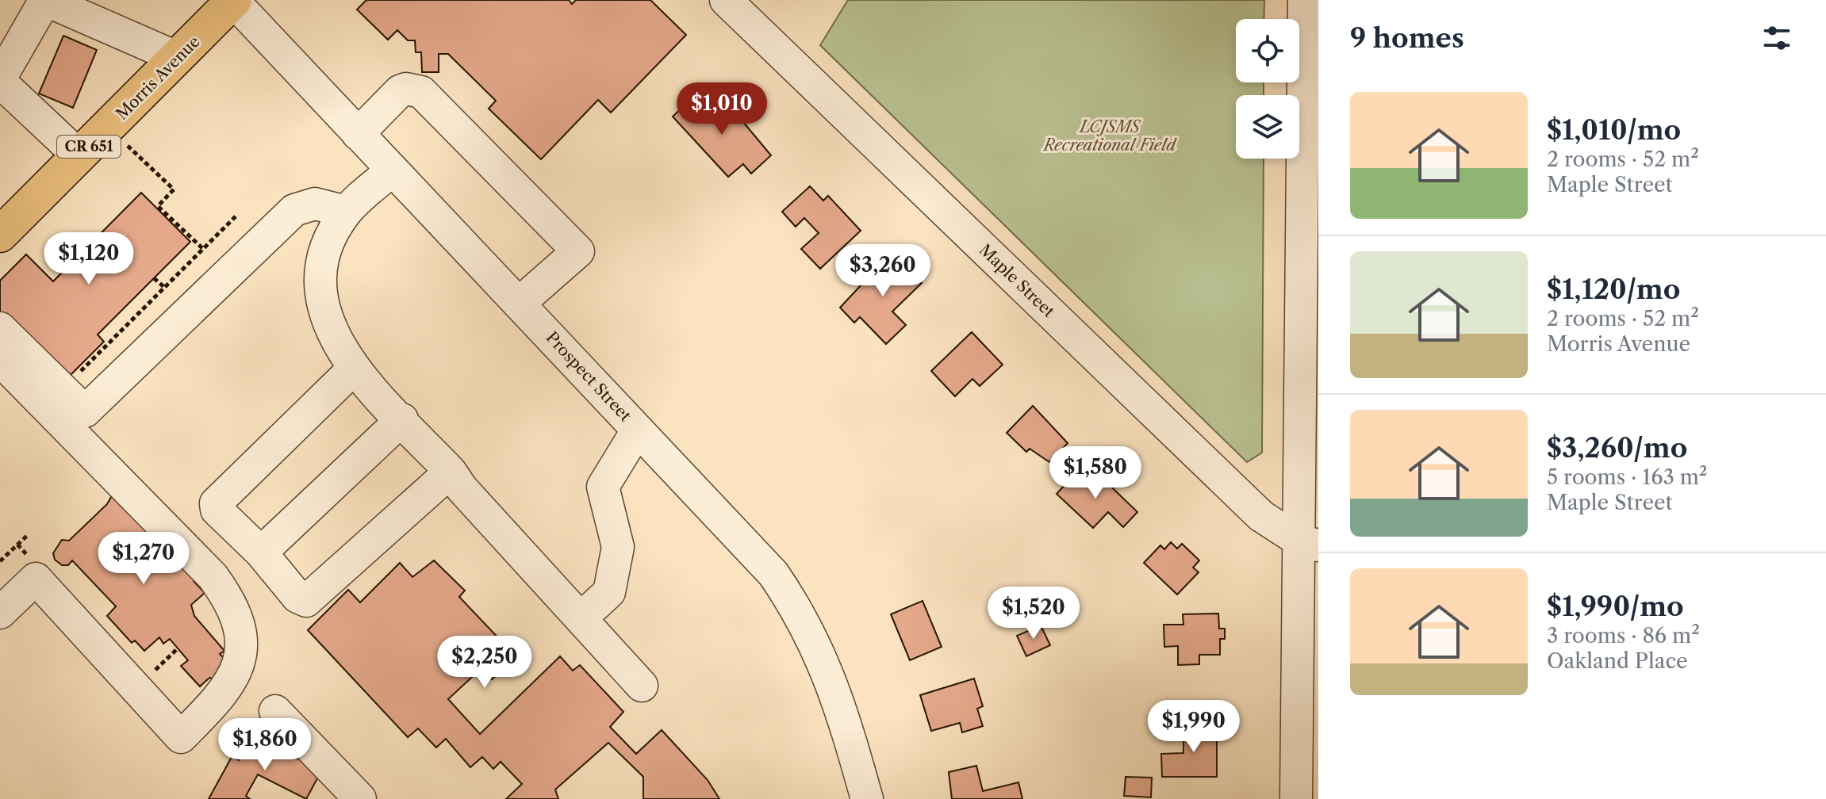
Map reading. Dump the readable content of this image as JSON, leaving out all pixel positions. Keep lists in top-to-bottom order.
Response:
{
  "streets": {
    "main road": ["Morris Avenue", "CR 651"],
    "street": ["Maple Street", "Prospect Street"]
  },
  "crossings": [
    ["Morris Avenue", "Prospect Street"]
  ],
  "parks": ["LCJSMS Recreational Field"],
  "page": {
    "heading": "9 homes",
    "list": [
      {
        "name": "$1,010/mo",
        "note": "2 rooms · 52 m² · Maple Street"
      },
      {
        "name": "$1,120/mo",
        "note": "2 rooms · 52 m² · Morris Avenue"
      },
      {
        "name": "$3,260/mo",
        "note": "5 rooms · 163 m² · Maple Street"
      },
      {
        "name": "$1,990/mo",
        "note": "3 rooms · 86 m² · Oakland Place"
      }
    ],
    "price": [
      "$1,010",
      "$1,120",
      "$3,260",
      "$1,580",
      "$1,270",
      "$1,520",
      "$2,250",
      "$1,990",
      "$1,860"
    ]
  }
}
